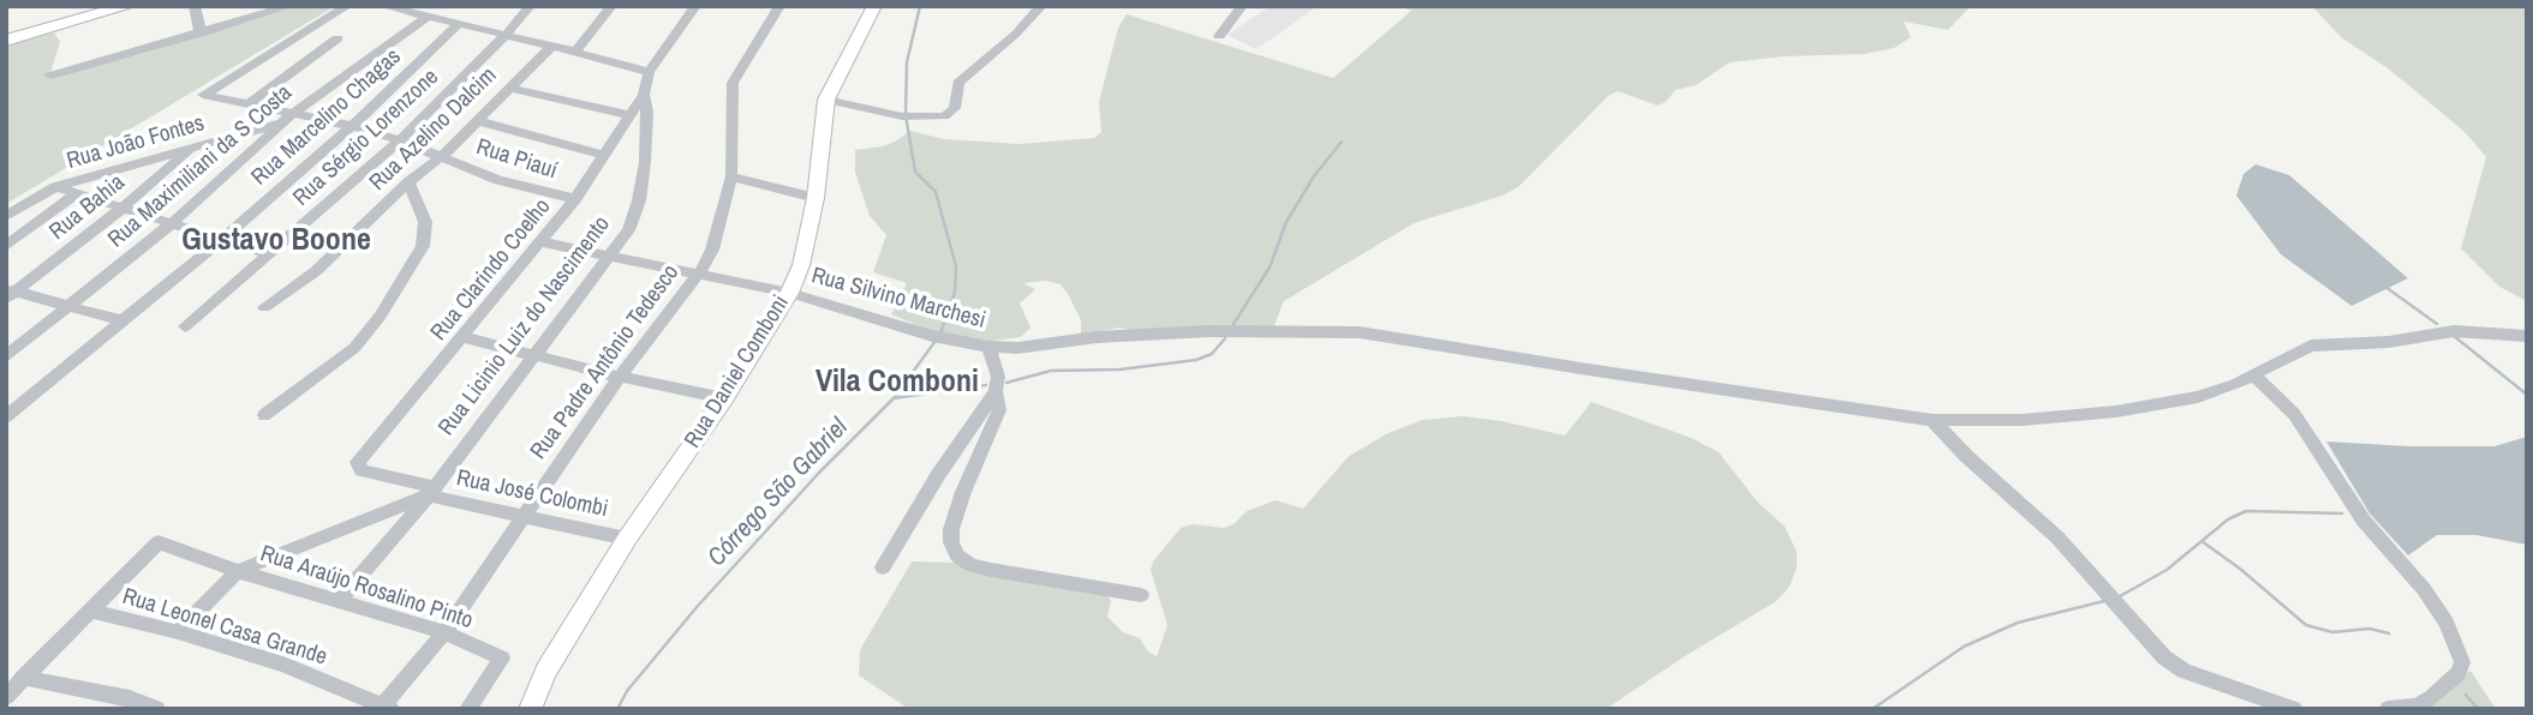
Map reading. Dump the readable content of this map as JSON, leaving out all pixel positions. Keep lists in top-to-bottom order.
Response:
{
  "streets": {
    "street": [
      "Rua Marcelino Chagas",
      "Rua Azelino Dalcim",
      "Rua Sérgio Lorenzone",
      "Rua João Fontes",
      "Rua Piauí",
      "Rua Maximiliani da S Costa",
      "Rua Bahia",
      "Rua Clarindo Coelho",
      "Rua Silvino Marchesi",
      "Rua Licinio Luiz do Nascimento",
      "Rua Padre Antônio Tedesco",
      "Rua Daniel Comboni",
      "Rua José Colombi",
      "Rua Araújo Rosalino Pinto",
      "Rua Leonel Casa Grande"
    ]
  },
  "crossings": [
    ["Rua Marcelino Chagas", "Rua Piauí"],
    ["Rua Azelino Dalcim", "Rua Piauí"],
    ["Rua Sérgio Lorenzone", "Rua Piauí"],
    ["Rua João Fontes", "Rua Piauí"],
    ["Rua João Fontes", "Rua Maximiliani da S Costa"],
    ["Rua João Fontes", "Rua Bahia"],
    ["Rua Piauí", "Rua Maximiliani da S Costa"],
    ["Rua Piauí", "Rua Clarindo Coelho"],
    ["Rua Clarindo Coelho", "Rua Silvino Marchesi"],
    ["Rua Clarindo Coelho", "Rua Licinio Luiz do Nascimento"],
    ["Rua Clarindo Coelho", "Rua José Colombi"],
    ["Rua Silvino Marchesi", "Rua Licinio Luiz do Nascimento"],
    ["Rua Silvino Marchesi", "Rua Padre Antônio Tedesco"],
    ["Rua Silvino Marchesi", "Rua Daniel Comboni"],
    ["Rua Licinio Luiz do Nascimento", "Rua José Colombi"],
    ["Rua Licinio Luiz do Nascimento", "Rua Araújo Rosalino Pinto"],
    ["Rua Padre Antônio Tedesco", "Rua José Colombi"],
    ["Rua Padre Antônio Tedesco", "Rua Araújo Rosalino Pinto"],
    ["Rua Padre Antônio Tedesco", "Rua Leonel Casa Grande"],
    ["Rua Daniel Comboni", "Rua José Colombi"],
    ["Rua Araújo Rosalino Pinto", "Rua Leonel Casa Grande"]
  ],
  "districts": ["Gustavo Boone", "Vila Comboni"],
  "water": ["Córrego São Gabriel"]
}
